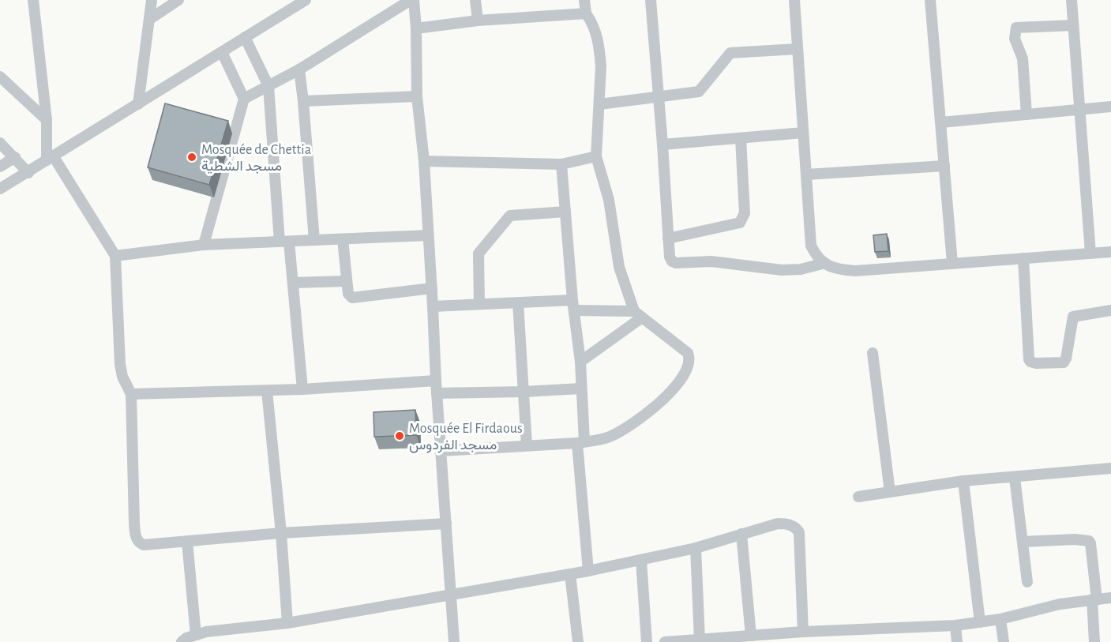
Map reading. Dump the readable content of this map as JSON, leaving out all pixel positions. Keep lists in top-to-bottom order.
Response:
{
  "places": ["Mosquée de Chettia مسجد الشطية", "Mosquée El Firdaous مسجد الفردوس"]
}
